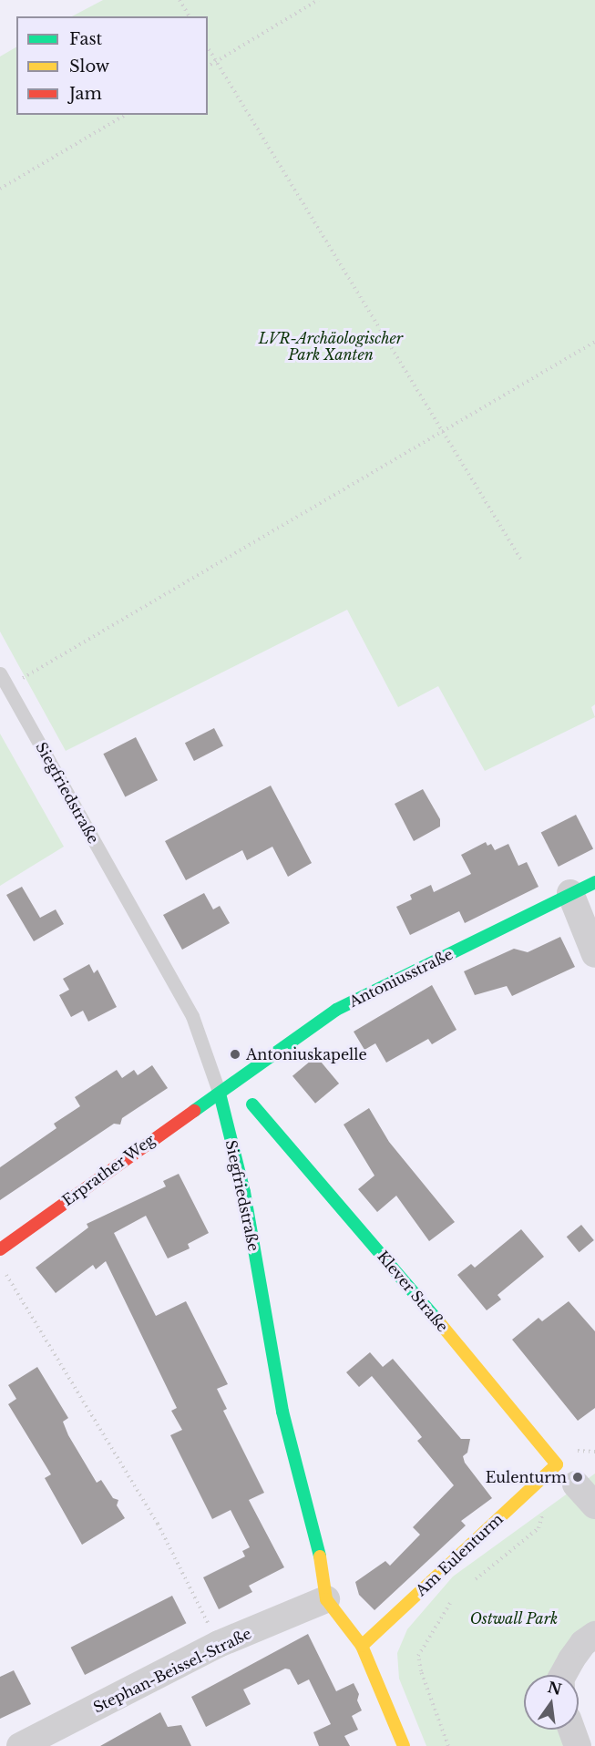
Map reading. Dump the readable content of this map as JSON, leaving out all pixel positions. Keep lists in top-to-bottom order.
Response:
{
  "streets": {
    "street": [
      "Siegfriedstraße",
      "Antoniusstraße",
      "Erprather Weg",
      "Klever Straße",
      "Am Eulenturm",
      "Stephan-Beissel-Straße"
    ]
  },
  "crossings": [
    ["Siegfriedstraße", "Antoniusstraße"],
    ["Siegfriedstraße", "Erprather Weg"],
    ["Siegfriedstraße", "Stephan-Beissel-Straße"],
    ["Antoniusstraße", "Erprather Weg"],
    ["Klever Straße", "Am Eulenturm"]
  ],
  "parks": ["LVR-Archäologischer Park Xanten", "Ostwall Park"],
  "places": ["Antoniuskapelle", "Eulenturm"],
  "legend": ["Fast", "Slow", "Jam"],
  "north": "top"
}
